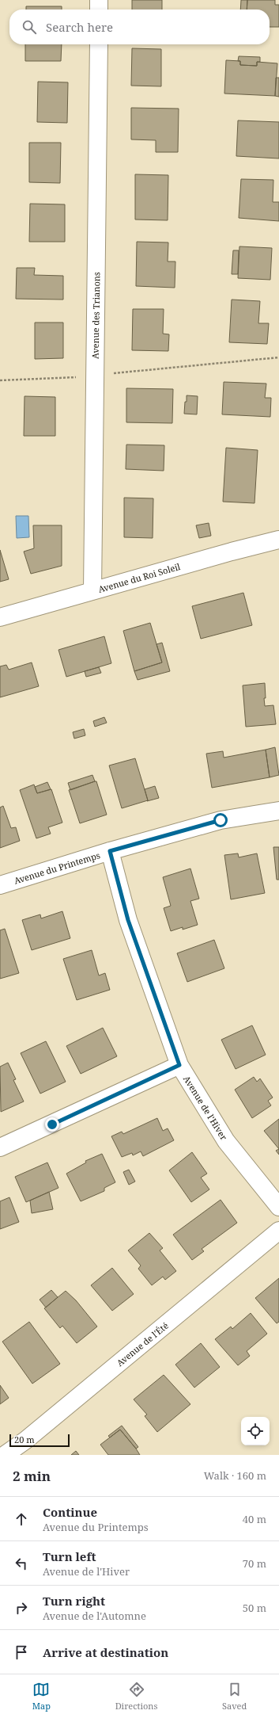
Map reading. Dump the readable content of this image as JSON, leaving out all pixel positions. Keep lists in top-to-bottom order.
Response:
{
  "streets": {
    "street": [
      "Avenue des Trianons",
      "Avenue du Roi Soleil",
      "Avenue du Printemps",
      "Avenue de l'Hiver",
      "Avenue de l'Été"
    ]
  },
  "crossings": [
    ["Avenue des Trianons", "Avenue du Roi Soleil"],
    ["Avenue du Printemps", "Avenue de l'Hiver"]
  ],
  "scale_bar": "20 m",
  "page": {
    "search": "Search here",
    "scale": "20 m",
    "heading": ["2 min", "Walk · 160 m"],
    "list": [
      ["Continue", "Avenue du Printemps", "40 m"],
      ["Turn left", "Avenue de l'Hiver", "70 m"],
      ["Turn right", "Avenue de l'Automne", "50 m"],
      "Arrive at destination"
    ],
    "nav": ["Map", "Directions", "Saved"]
  }
}
